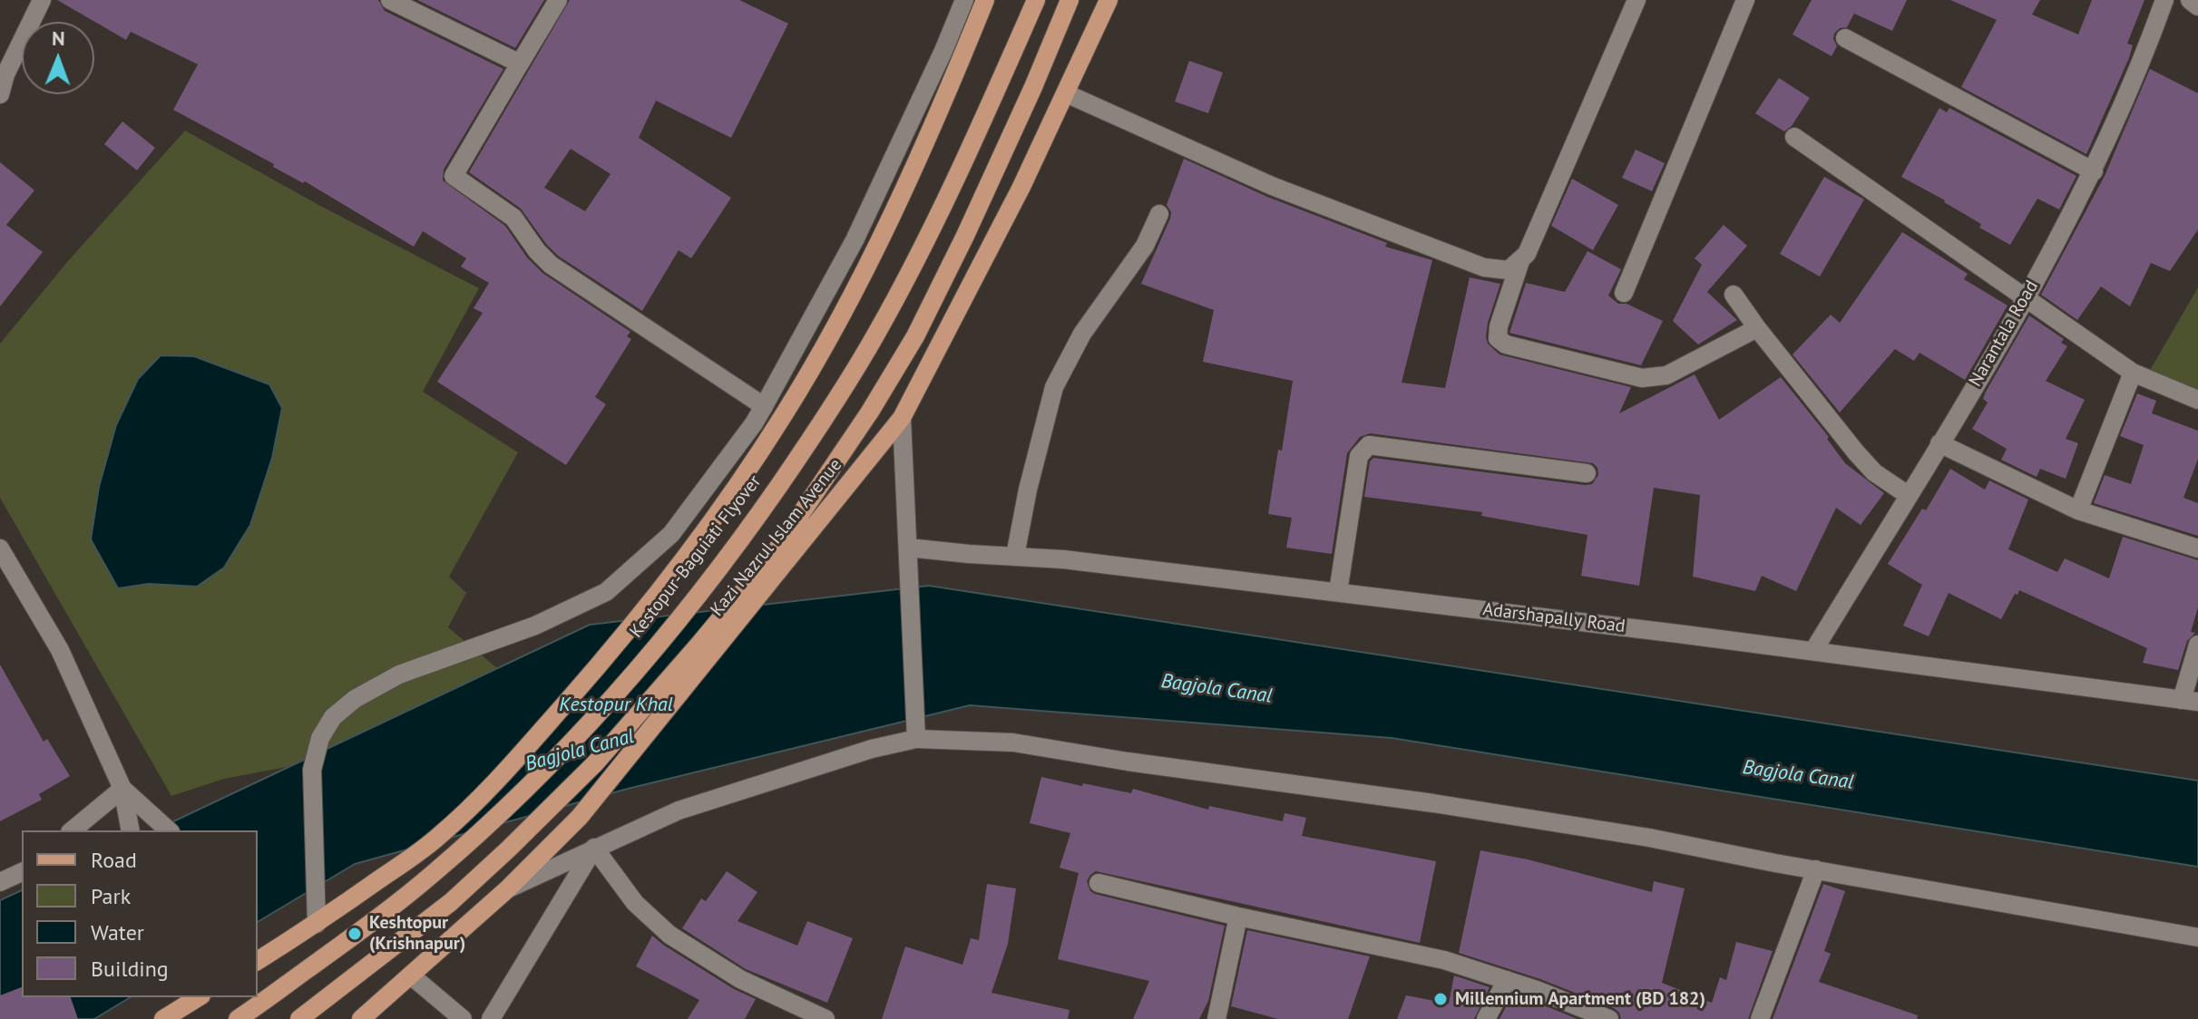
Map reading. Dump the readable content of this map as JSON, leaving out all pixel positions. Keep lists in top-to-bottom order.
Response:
{
  "streets": {
    "main road": ["Kazi Nazrul Islam Avenue", "Kestopur-Baguiati Flyover"],
    "street": ["Narantala Road", "Adarshapally Road"]
  },
  "crossings": [
    ["Narantala Road", "Adarshapally Road"]
  ],
  "water": ["Bagjola Canal", "Kestopur Khal"],
  "places": ["Keshtopur (Krishnapur)", "Millennium Apartment (BD 182)"],
  "legend": [
    "Road",
    "Park",
    "Water",
    "Building"
  ],
  "north": "top"
}
